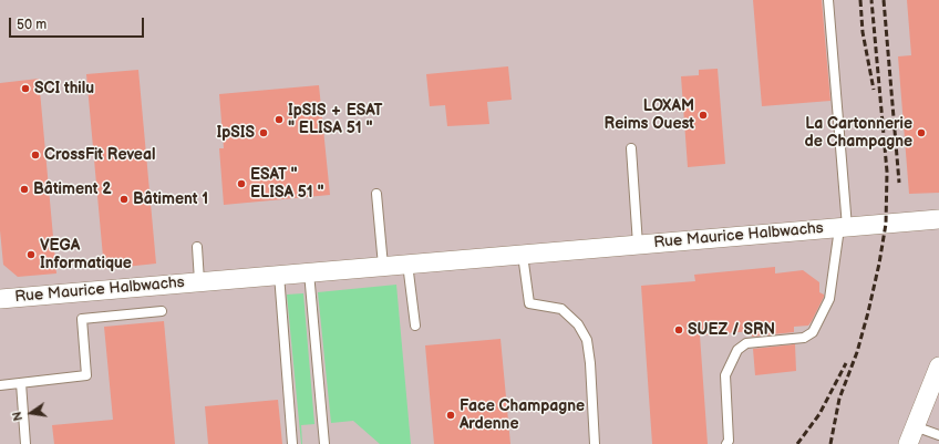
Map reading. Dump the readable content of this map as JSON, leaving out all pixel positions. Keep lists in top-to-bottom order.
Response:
{
  "streets": {
    "street": ["Rue Maurice Halbwachs"]
  },
  "places": [
    "SCI thilu",
    "LOXAM Reims Ouest",
    "IpSIS + ESAT \" ELISA 51 \"",
    "IpSIS",
    "La Cartonnerie de Champagne",
    "CrossFit Reveal",
    "ESAT \" ELISA 51 \"",
    "Bâtiment 2",
    "Bâtiment 1",
    "VEGA Informatique",
    "SUEZ / SRN",
    "Face Champagne Ardenne"
  ],
  "scale_bar": "50 m",
  "north": "left"
}
